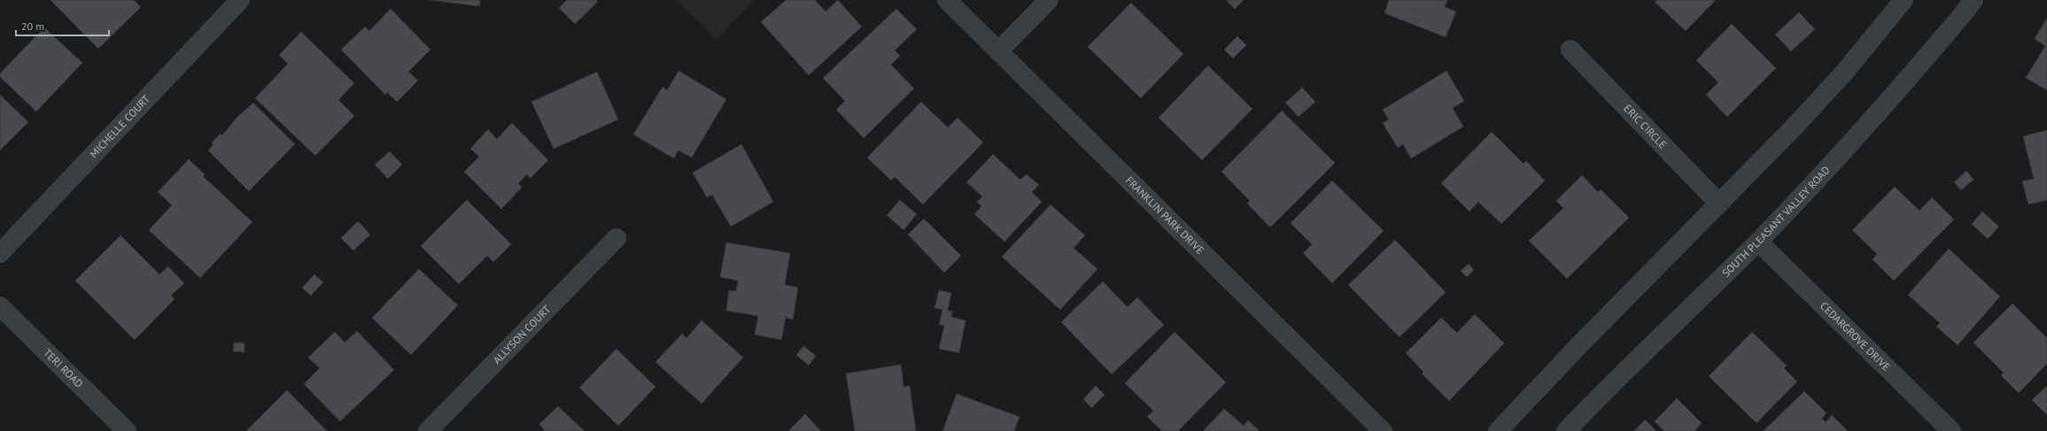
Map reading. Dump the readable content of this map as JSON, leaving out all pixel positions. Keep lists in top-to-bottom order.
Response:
{
  "streets": {
    "street": [
      "MICHELLE COURT",
      "ERIC CIRCLE",
      "FRANKLIN PARK DRIVE",
      "SOUTH PLEASANT VALLEY ROAD",
      "ALLYSON COURT",
      "CEDARGROVE DRIVE",
      "TERI ROAD"
    ]
  },
  "crossings": [
    ["SOUTH PLEASANT VALLEY ROAD", "CEDARGROVE DRIVE"]
  ],
  "scale_bar": "20 m"
}
